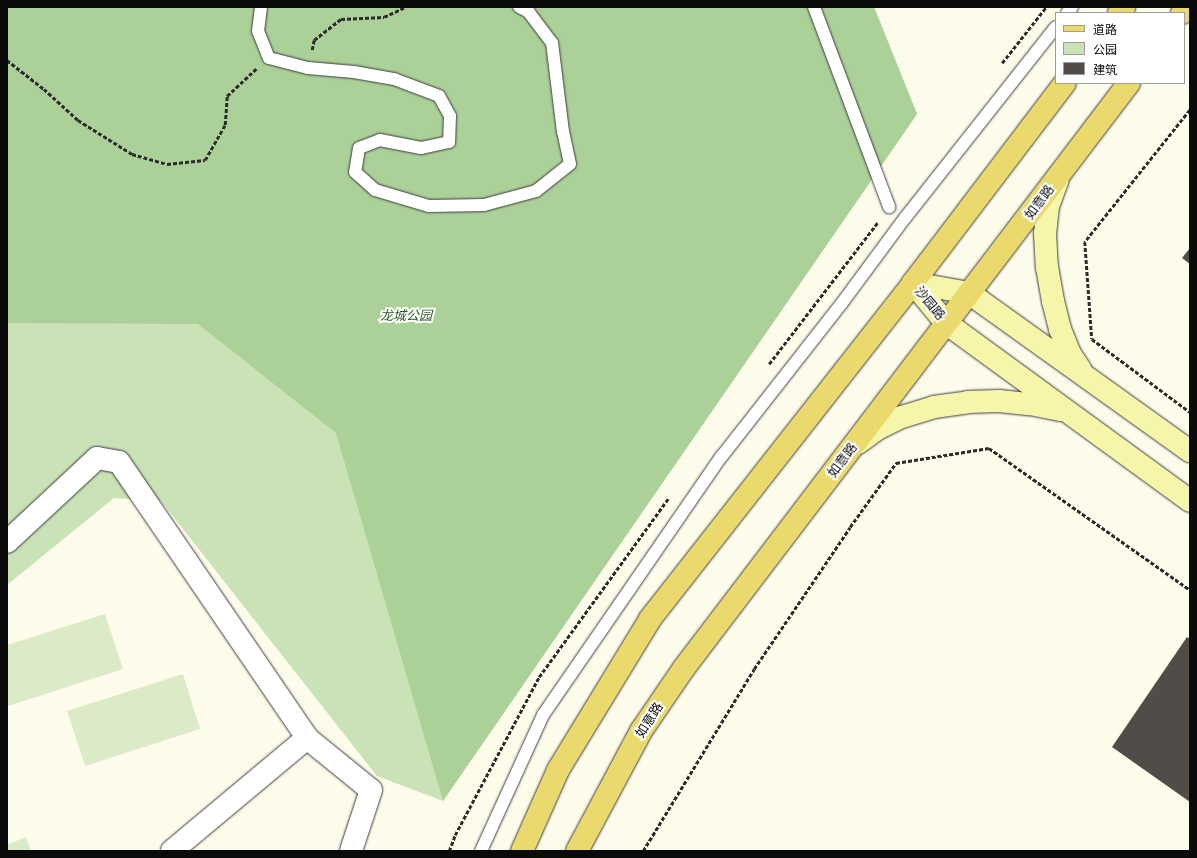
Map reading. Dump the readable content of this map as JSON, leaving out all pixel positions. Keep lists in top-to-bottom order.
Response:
{
  "streets": {
    "main road": ["如意路"],
    "street": ["沙园路"]
  },
  "crossings": [
    ["如意路", "沙园路"]
  ],
  "parks": ["龙城公园"],
  "legend": ["道路", "公园", "建筑"]
}
